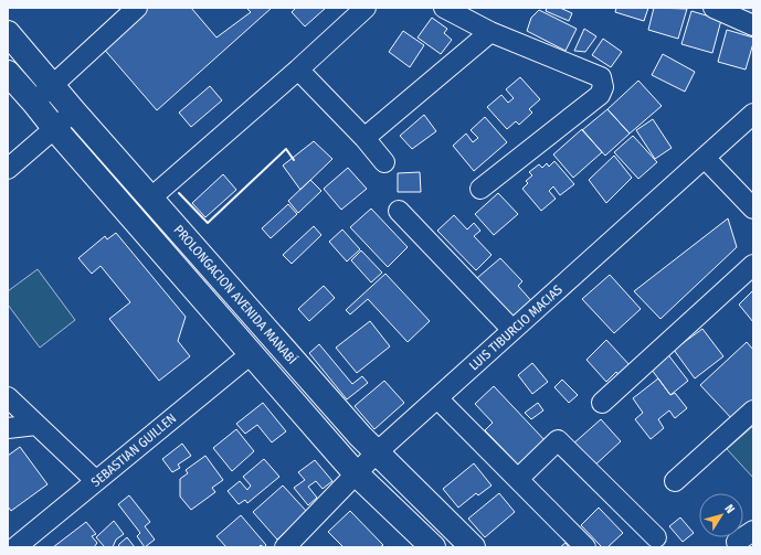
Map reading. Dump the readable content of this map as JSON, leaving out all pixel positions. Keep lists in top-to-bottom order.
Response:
{
  "streets": {
    "main road": ["PROLONGACION AVENIDA MANABÍ"],
    "street": ["LUIS TIBURCIO MACIAS", "SEBASTIAN GUILLEN"]
  },
  "crossings": [
    ["PROLONGACION AVENIDA MANABÍ", "LUIS TIBURCIO MACIAS"],
    ["PROLONGACION AVENIDA MANABÍ", "SEBASTIAN GUILLEN"]
  ],
  "north": "top right"
}
